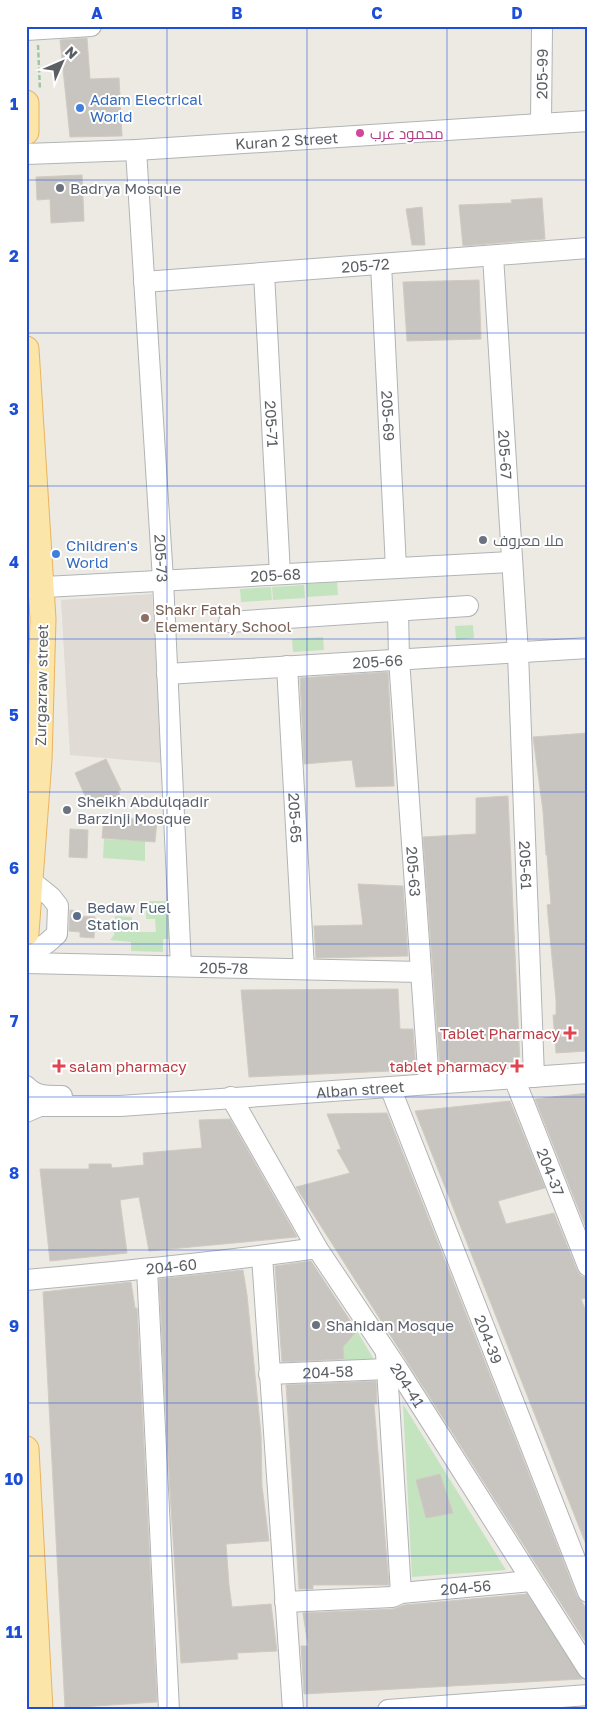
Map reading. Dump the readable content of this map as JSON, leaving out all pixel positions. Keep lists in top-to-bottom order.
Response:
{
  "streets": {
    "main road": ["Zurgazraw street"],
    "street": [
      "205-99",
      "Kuran 2 Street",
      "205-72",
      "205-69",
      "205-71",
      "205-67",
      "205-73",
      "205-68",
      "205-66",
      "205-65",
      "205-61",
      "205-63",
      "205-78",
      "Alban street",
      "204-37",
      "204-60",
      "204-39",
      "204-58",
      "204-41",
      "204-56"
    ]
  },
  "crossings": [
    ["205-99", "Kuran 2 Street"],
    ["Kuran 2 Street", "205-73"],
    ["205-72", "205-69"],
    ["205-72", "205-71"],
    ["205-72", "205-67"],
    ["205-72", "205-73"],
    ["205-69", "205-68"],
    ["205-71", "205-68"],
    ["205-67", "205-68"],
    ["205-67", "205-66"],
    ["205-67", "205-61"],
    ["205-73", "205-68"],
    ["205-73", "205-66"],
    ["205-73", "205-78"],
    ["205-68", "Zurgazraw street"],
    ["205-66", "205-65"],
    ["205-66", "205-61"],
    ["205-66", "205-63"],
    ["205-65", "205-78"],
    ["205-61", "Alban street"],
    ["205-63", "205-78"],
    ["205-63", "Alban street"],
    ["Alban street", "204-37"],
    ["Alban street", "204-39"],
    ["Alban street", "204-41"],
    ["204-60", "204-41"],
    ["204-58", "204-41"],
    ["204-41", "204-56"]
  ],
  "places": {
    "other": [
      "Adam Electrical World",
      "محمود عرب",
      "Badrya Mosque",
      "ملا معروف",
      "Children's World",
      "Shakr Fatah Elementary School",
      "Sheikh Abdulqadir Barzinji Mosque",
      "Bedaw Fuel Station",
      "Shahidan Mosque"
    ],
    "health": ["Tablet Pharmacy", "salam pharmacy", "tablet pharmacy"]
  },
  "north": "top right",
  "grid": {
    "columns": [
      "A",
      "B",
      "C",
      "D"
    ],
    "rows": [
      "1",
      "2",
      "3",
      "4",
      "5",
      "6",
      "7",
      "8",
      "9",
      "10",
      "11"
    ]
  }
}
